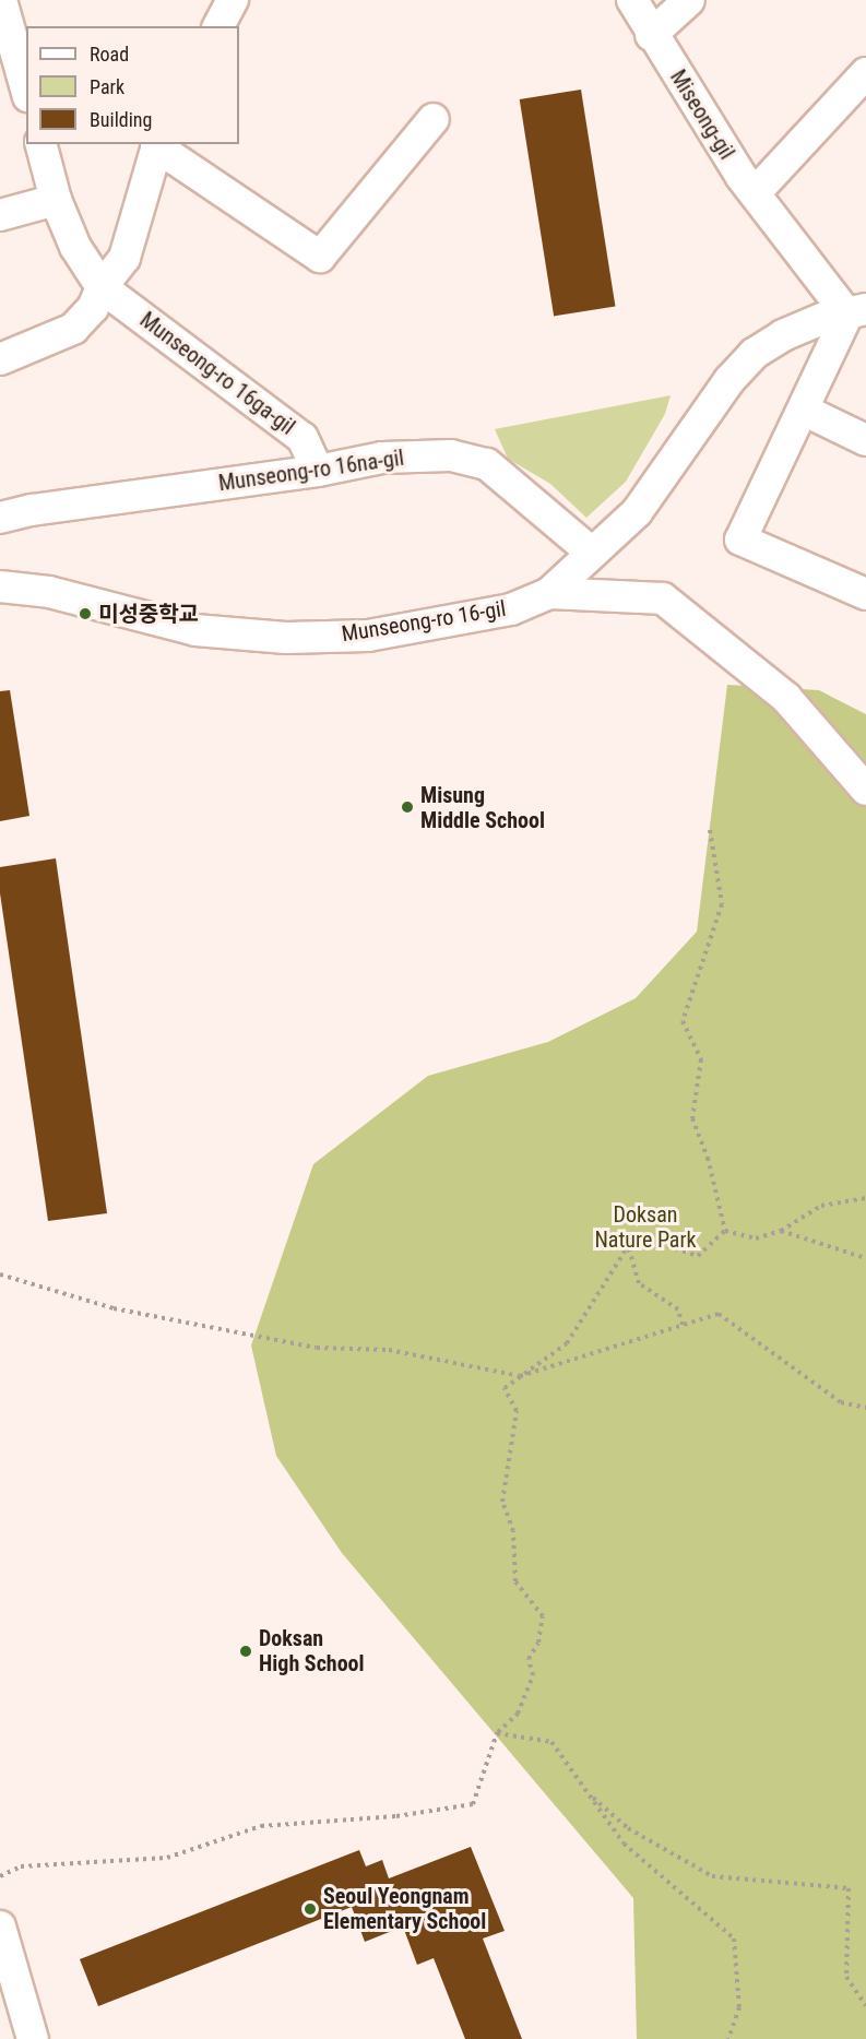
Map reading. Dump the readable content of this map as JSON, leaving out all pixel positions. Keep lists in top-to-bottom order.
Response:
{
  "streets": {
    "street": [
      "Miseong-gil",
      "Munseong-ro 16ga-gil",
      "Munseong-ro 16na-gil",
      "Munseong-ro 16-gil"
    ]
  },
  "crossings": [
    ["Miseong-gil", "Munseong-ro 16-gil"],
    ["Munseong-ro 16ga-gil", "Munseong-ro 16na-gil"],
    ["Munseong-ro 16na-gil", "Munseong-ro 16-gil"]
  ],
  "parks": ["Doksan Nature Park"],
  "places": [
    "미성중학교",
    "Misung Middle School",
    "Doksan High School",
    "Seoul Yeongnam Elementary School"
  ],
  "legend": ["Road", "Park", "Building"]
}
